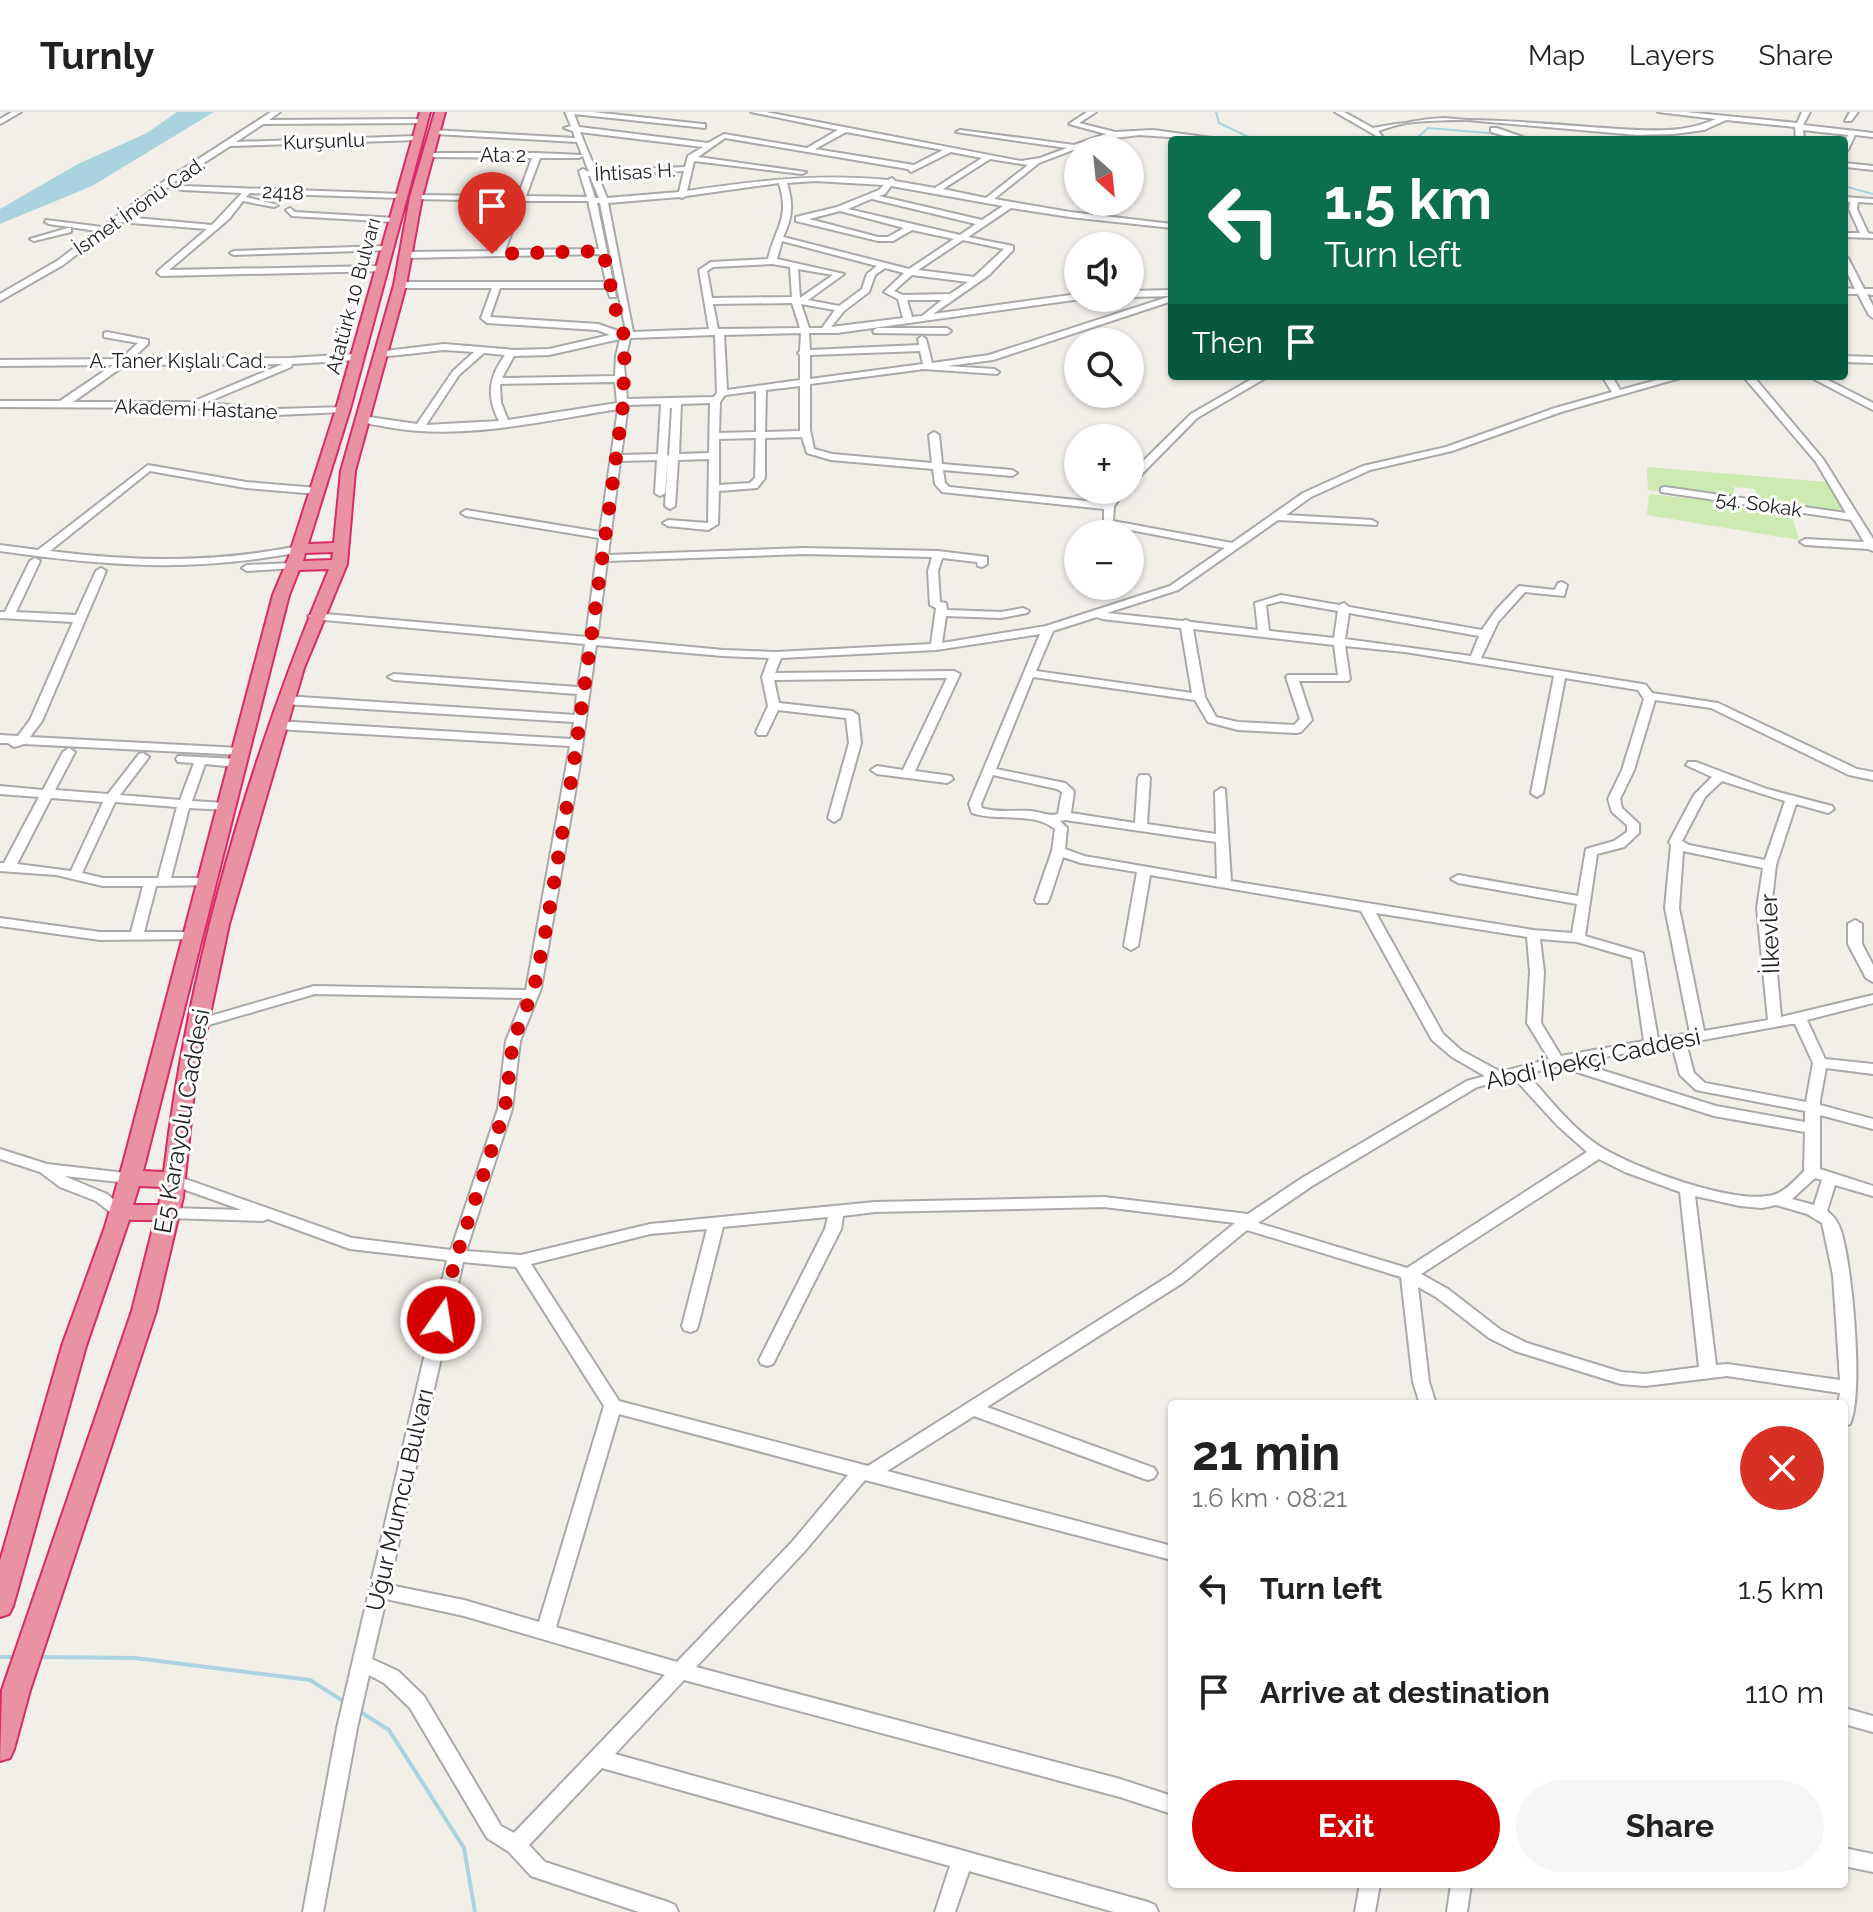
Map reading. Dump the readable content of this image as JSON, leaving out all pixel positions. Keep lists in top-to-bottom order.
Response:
{
  "streets": {
    "highway": ["Atatürk 10 Bulvarı", "E5 Karayolu Caddesi"],
    "street": [
      "Kurşunlu",
      "Ata 2",
      "İhtisas H.",
      "2418",
      "İsmet İnönü Cad.",
      "A. Taner Kışlalı Cad.",
      "Akademi Hastane",
      "54. Sokak",
      "İlkevler",
      "Abdi İpekçi Caddesi",
      "Uğur Mumcu Bulvarı"
    ]
  },
  "crossings": [
    ["Kurşunlu", "İsmet İnönü Cad."],
    ["Kurşunlu", "Atatürk 10 Bulvarı"],
    ["Ata 2", "Atatürk 10 Bulvarı"],
    ["Ata 2", "Uğur Mumcu Bulvarı"],
    ["İhtisas H.", "Uğur Mumcu Bulvarı"],
    ["2418", "İsmet İnönü Cad."],
    ["2418", "Atatürk 10 Bulvarı"],
    ["Atatürk 10 Bulvarı", "A. Taner Kışlalı Cad."],
    ["Atatürk 10 Bulvarı", "Akademi Hastane"],
    ["Atatürk 10 Bulvarı", "E5 Karayolu Caddesi"],
    ["İlkevler", "Abdi İpekçi Caddesi"]
  ],
  "north": "bottom right",
  "page": {
    "header": "Turnly",
    "nav": ["Map", "Layers", "Share"],
    "map_buttons": ["+", "−"],
    "turn": ["1.5 km", "Turn left"],
    "then": "Then",
    "heading": ["21 min", "1.6 km · 08:21"],
    "list": [
      {
        "name": "Turn left",
        "value": "1.5 km"
      },
      {
        "name": "Arrive at destination",
        "value": "110 m"
      }
    ],
    "buttons": ["Exit", "Share"]
  }
}
